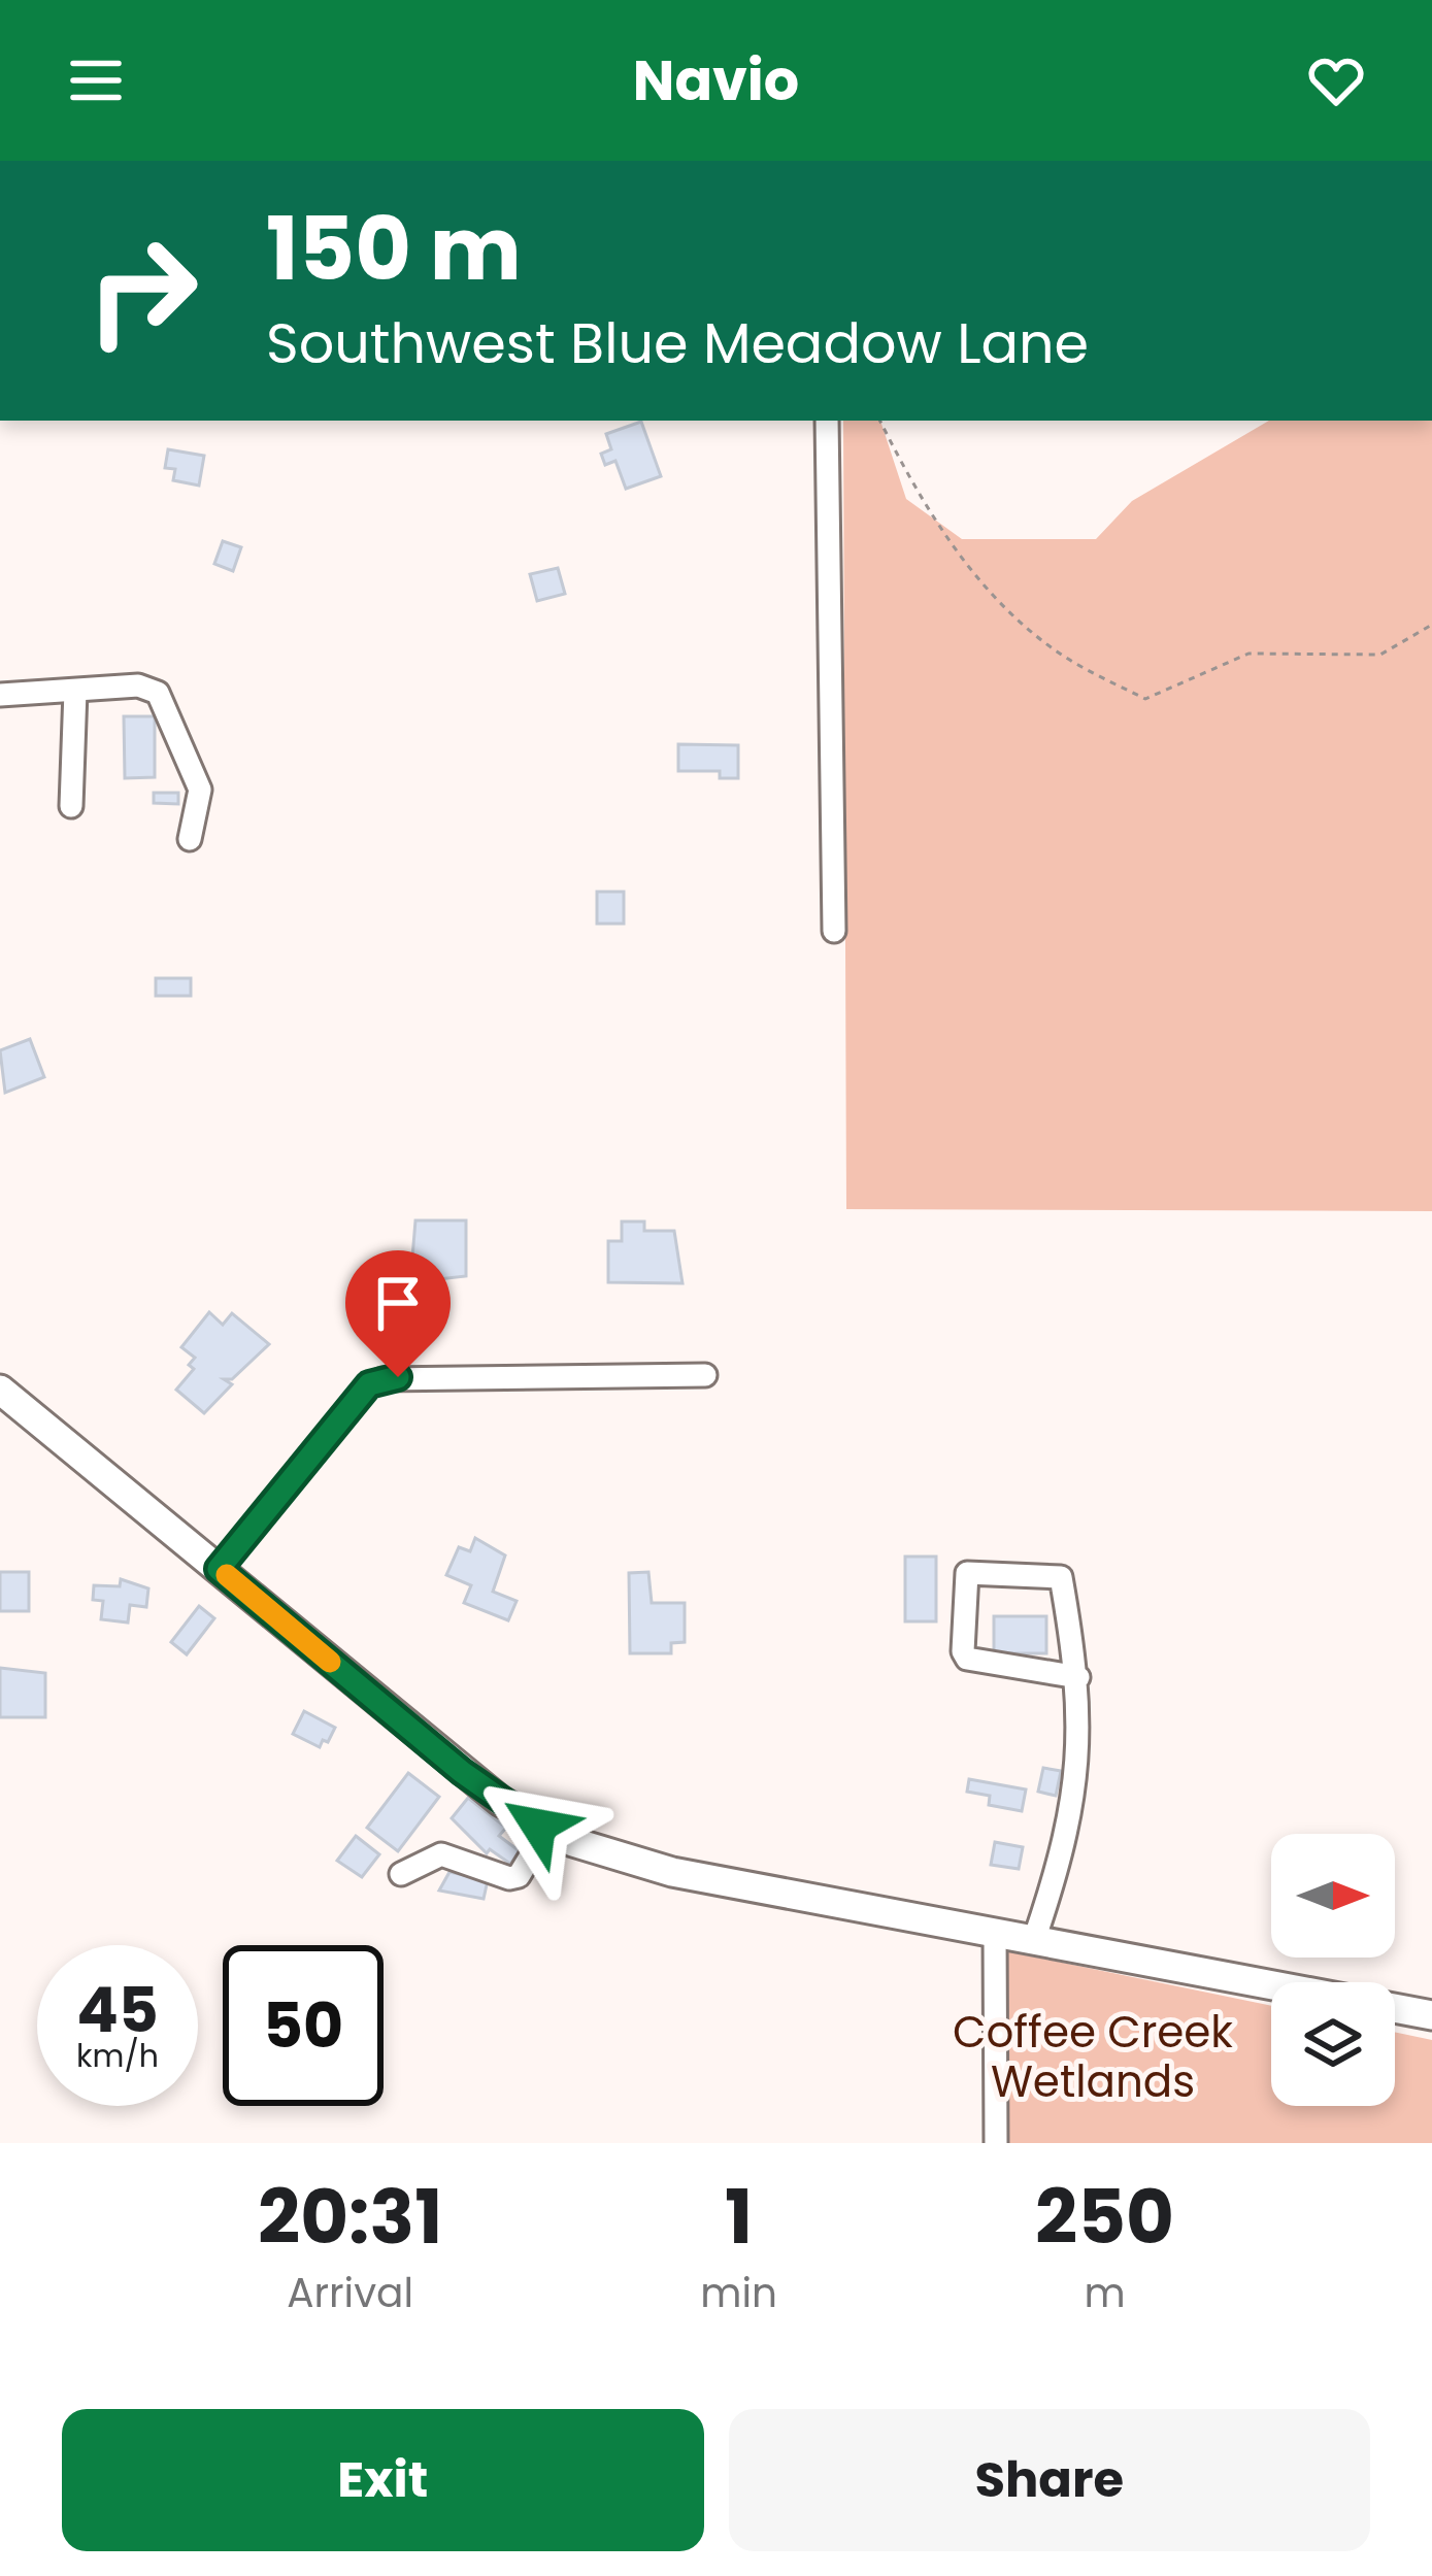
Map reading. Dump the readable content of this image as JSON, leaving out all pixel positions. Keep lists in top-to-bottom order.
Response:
{
  "parks": ["Coffee Creek Wetlands"],
  "north": "right",
  "page": {
    "header": "Navio",
    "turn": ["150 m", "Southwest Blue Meadow Lane"],
    "speed": "45 km/h",
    "limit": "50",
    "eta": [
      "20:31",
      "Arrival",
      "1",
      "min",
      "250",
      "m"
    ],
    "buttons": ["Exit", "Share"]
  }
}
